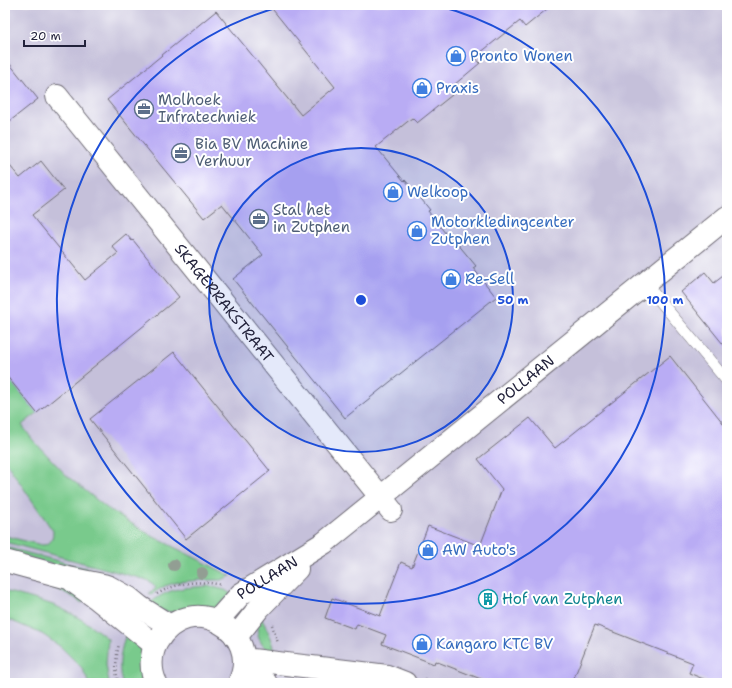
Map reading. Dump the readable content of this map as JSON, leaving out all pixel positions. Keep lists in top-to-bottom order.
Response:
{
  "streets": {
    "street": ["SKAGERRAKSTRAAT", "POLLAAN"]
  },
  "crossings": [
    ["SKAGERRAKSTRAAT", "POLLAAN"]
  ],
  "places": {
    "shop": [
      "Pronto Wonen",
      "Praxis",
      "Welkoop",
      "Motorkledingcenter Zutphen",
      "Re-Sell",
      "AW Auto's",
      "Kangaro KTC BV"
    ],
    "office": ["Molhoek Infratechniek", "Bia BV Machine Verhuur", "Stal het in Zutphen"],
    "building": ["Hof van Zutphen"]
  },
  "scale_bar": "20 m",
  "rings": ["50 m", "100 m"]
}
